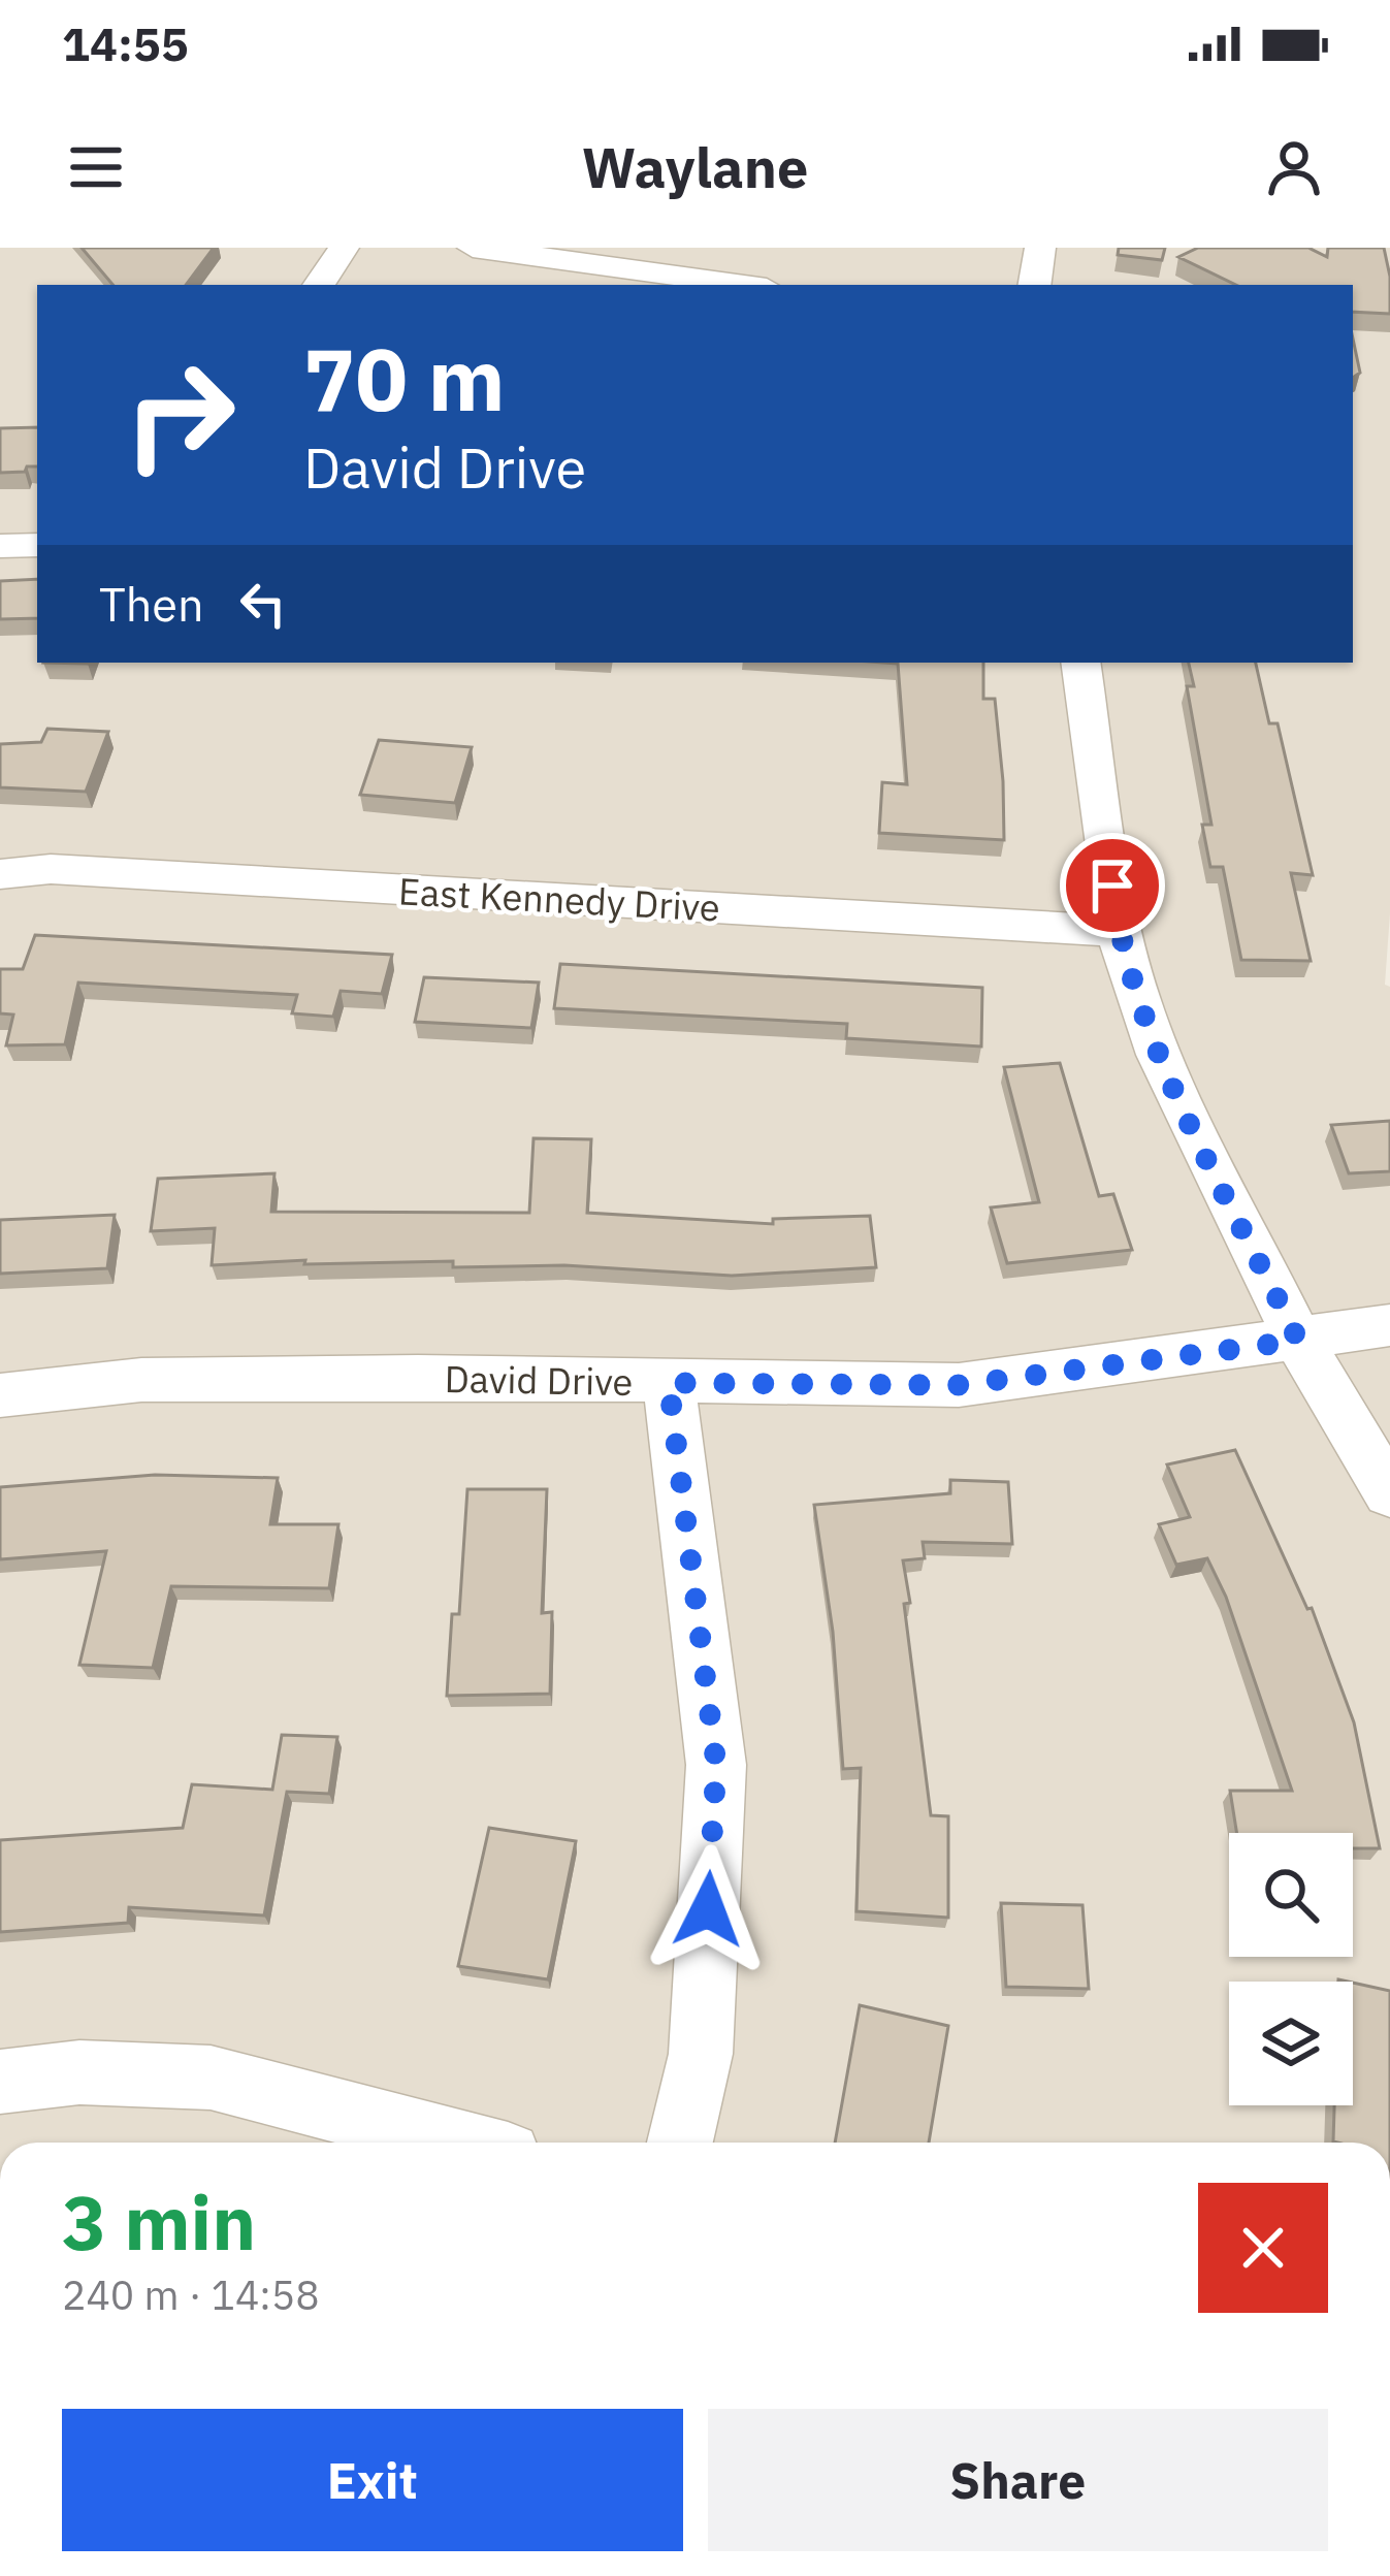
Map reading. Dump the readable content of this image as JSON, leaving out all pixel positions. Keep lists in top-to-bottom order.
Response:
{
  "streets": {
    "street": ["East Kennedy Drive", "David Drive"]
  },
  "page": {
    "status": "14:55",
    "header": "Waylane",
    "turn": ["70 m", "David Drive"],
    "then": "Then",
    "heading": ["3 min", "240 m · 14:58"],
    "buttons": ["Exit", "Share"]
  }
}
